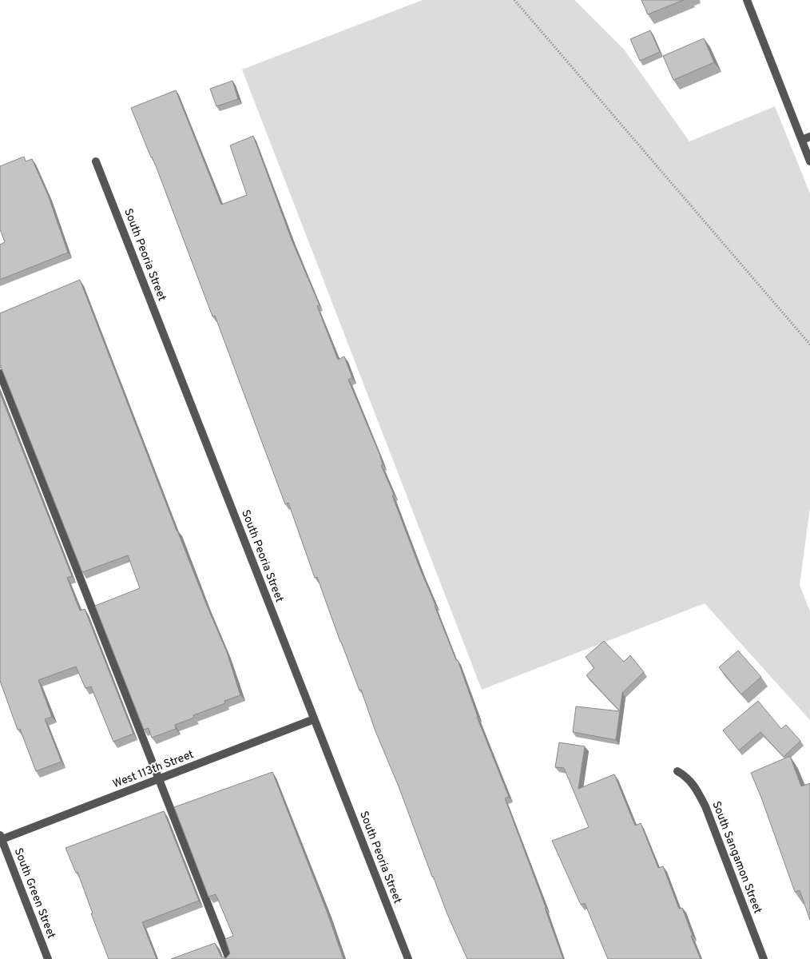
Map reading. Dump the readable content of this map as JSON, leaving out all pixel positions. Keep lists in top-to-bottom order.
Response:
{
  "streets": {
    "street": [
      "South Peoria Street",
      "West 113th Street",
      "South Sangamon Street",
      "South Green Street"
    ]
  },
  "crossings": [
    ["South Peoria Street", "West 113th Street"],
    ["West 113th Street", "South Green Street"]
  ]
}
